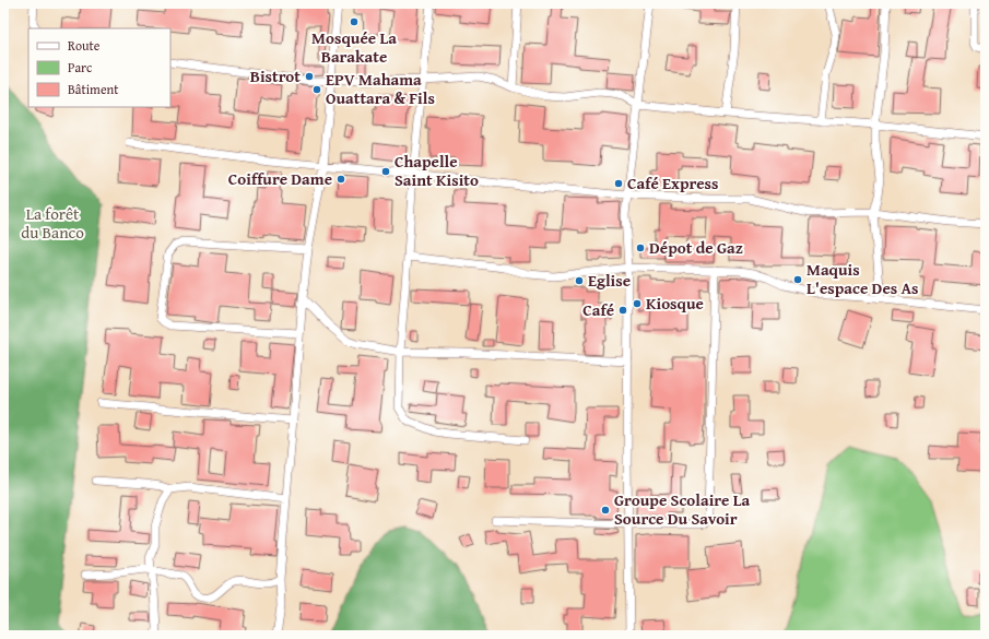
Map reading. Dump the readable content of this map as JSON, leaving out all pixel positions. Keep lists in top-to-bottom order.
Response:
{
  "parks": ["La forêt du Banco"],
  "places": [
    "Mosquée La Barakate",
    "Bistrot",
    "EPV Mahama Ouattara & Fils",
    "Chapelle Saint Kisito",
    "Coiffure Dame",
    "Café Express",
    "Dépot de Gaz",
    "Maquis L'espace Des As",
    "Eglise",
    "Kiosque",
    "Café",
    "Groupe Scolaire La Source Du Savoir"
  ],
  "legend": ["Route", "Parc", "Bâtiment"]
}
